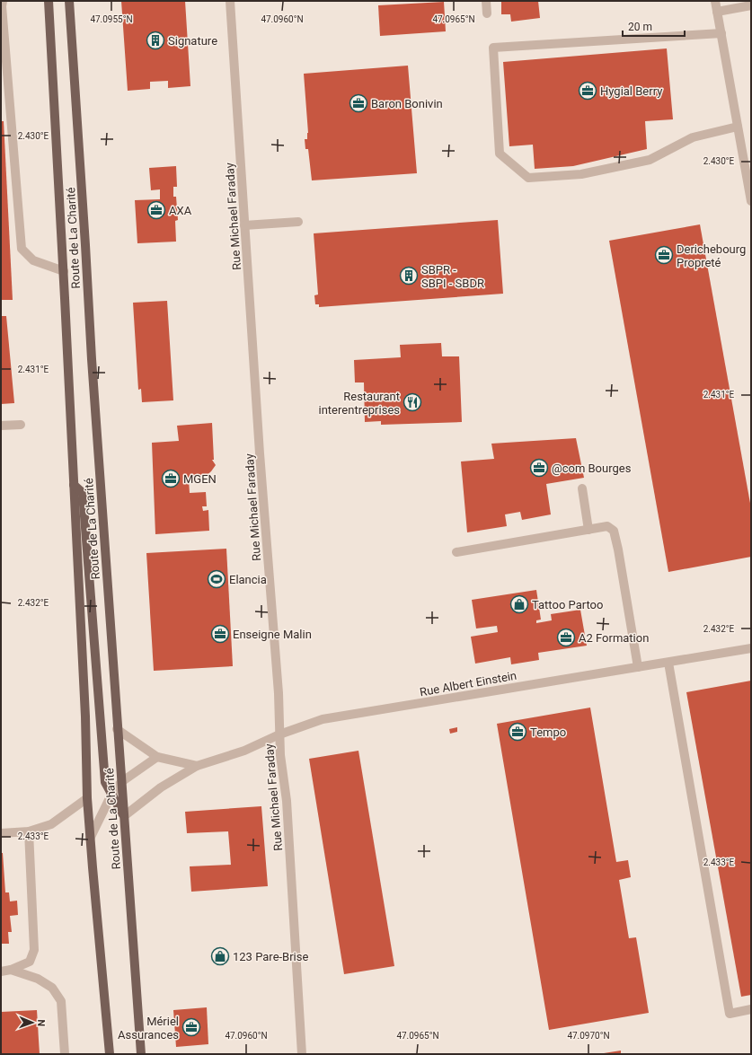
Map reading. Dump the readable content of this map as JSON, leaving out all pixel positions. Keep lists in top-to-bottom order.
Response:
{
  "streets": {
    "main road": ["Route de La Charité"],
    "street": ["Rue Michael Faraday", "Rue Albert Einstein"]
  },
  "crossings": [
    ["Rue Michael Faraday", "Rue Albert Einstein"],
    ["Route de La Charité", "Rue Albert Einstein"]
  ],
  "places": {
    "building": ["Signature", "SBPR - SBPI - SBDR"],
    "office": [
      "Hygial Berry",
      "Baron Bonivin",
      "AXA",
      "Derichebourg Propreté",
      "@com Bourges",
      "MGEN",
      "Enseigne Malin",
      "A2 Formation",
      "Tempo",
      "Mériel Assurances"
    ],
    "restaurant": ["Restaurant interentreprises"],
    "sports": ["Elancia"],
    "shop": ["Tattoo Partoo", "123 Pare-Brise"]
  },
  "scale_bar": "20 m",
  "north": "right",
  "coordinates": [
    "47.0955°N",
    "47.0960°N",
    "47.0965°N",
    "2.430°E",
    "2.431°E",
    "2.432°E",
    "2.433°E",
    "47.0970°N"
  ]
}
